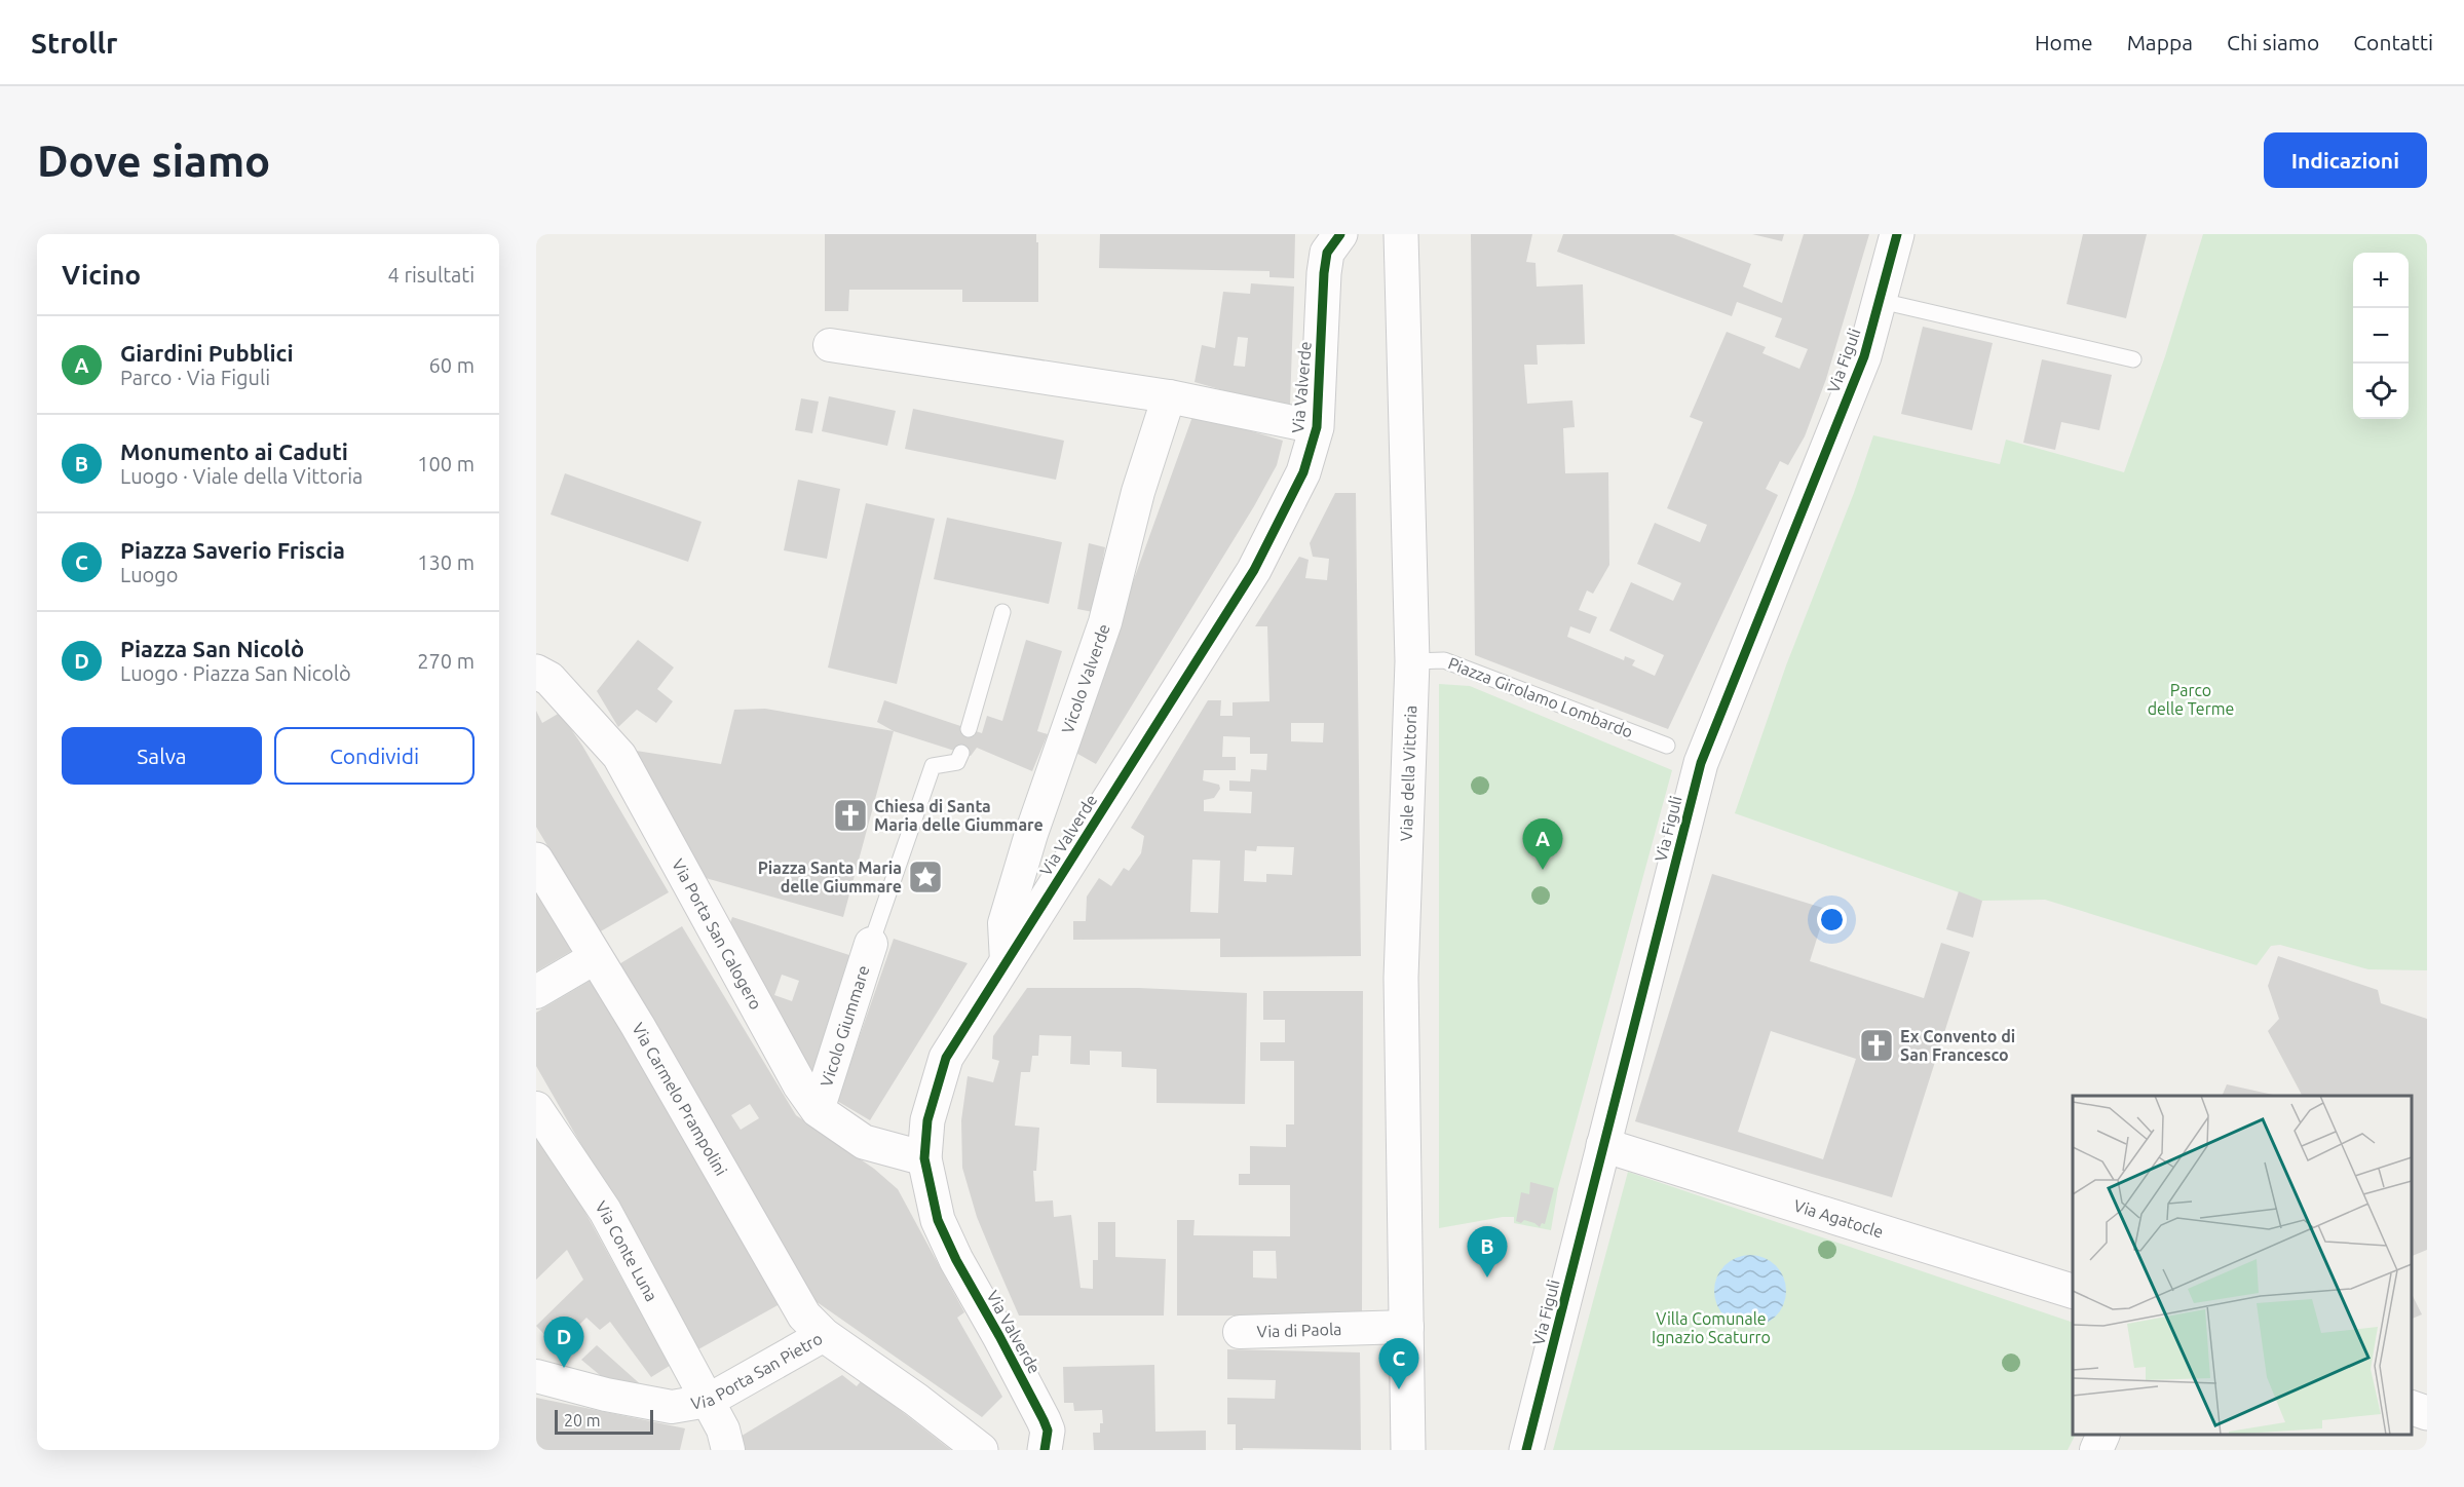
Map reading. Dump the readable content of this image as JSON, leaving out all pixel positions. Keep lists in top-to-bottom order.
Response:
{
  "streets": {
    "street": [
      "Via Figuli",
      "Via Valverde",
      "Vicolo Valverde",
      "Viale della Vittoria",
      "Via Porta San Calogero",
      "Vicolo Giummare",
      "Via Carmelo Prampolini",
      "Via Agatocle",
      "Via Conte Luna",
      "Via di Paola",
      "Via Porta San Pietro"
    ],
    "lane": ["Piazza Girolamo Lombardo"]
  },
  "crossings": [
    ["Via Figuli", "Via Agatocle"],
    ["Via Valverde", "Vicolo Valverde"],
    ["Via Valverde", "Via Porta San Calogero"],
    ["Piazza Girolamo Lombardo", "Viale della Vittoria"],
    ["Viale della Vittoria", "Via di Paola"],
    ["Via Porta San Calogero", "Vicolo Giummare"],
    ["Via Carmelo Prampolini", "Via Porta San Pietro"],
    ["Via Conte Luna", "Via Porta San Pietro"]
  ],
  "parks": ["Parco delle Terme", "Villa Comunale Ignazio Scaturro"],
  "places": {
    "church": ["Chiesa di Santa Maria delle Giummare", "Ex Convento di San Francesco"],
    "place": ["Piazza Santa Maria delle Giummare"]
  },
  "scale_bar": "20 m",
  "page": {
    "header": "Strollr",
    "nav": [
      "Home",
      "Mappa",
      "Chi siamo",
      "Contatti"
    ],
    "buttons": [
      "Indicazioni",
      ["Salva", "Condividi"]
    ],
    "title": "Dove siamo",
    "heading": ["Vicino", "4 risultati"],
    "map_buttons": ["+", "−"],
    "list": [
      {
        "mark": "A",
        "name": "Giardini Pubblici",
        "note": "Parco · Via Figuli",
        "value": "60 m"
      },
      {
        "mark": "B",
        "name": "Monumento ai Caduti",
        "note": "Luogo · Viale della Vittoria",
        "value": "100 m"
      },
      {
        "mark": "C",
        "name": "Piazza Saverio Friscia",
        "note": "Luogo",
        "value": "130 m"
      },
      {
        "mark": "D",
        "name": "Piazza San Nicolò",
        "note": "Luogo · Piazza San Nicolò",
        "value": "270 m"
      }
    ],
    "pins": [
      "A",
      "B",
      "D",
      "C"
    ],
    "scale": "20 m"
  }
}
